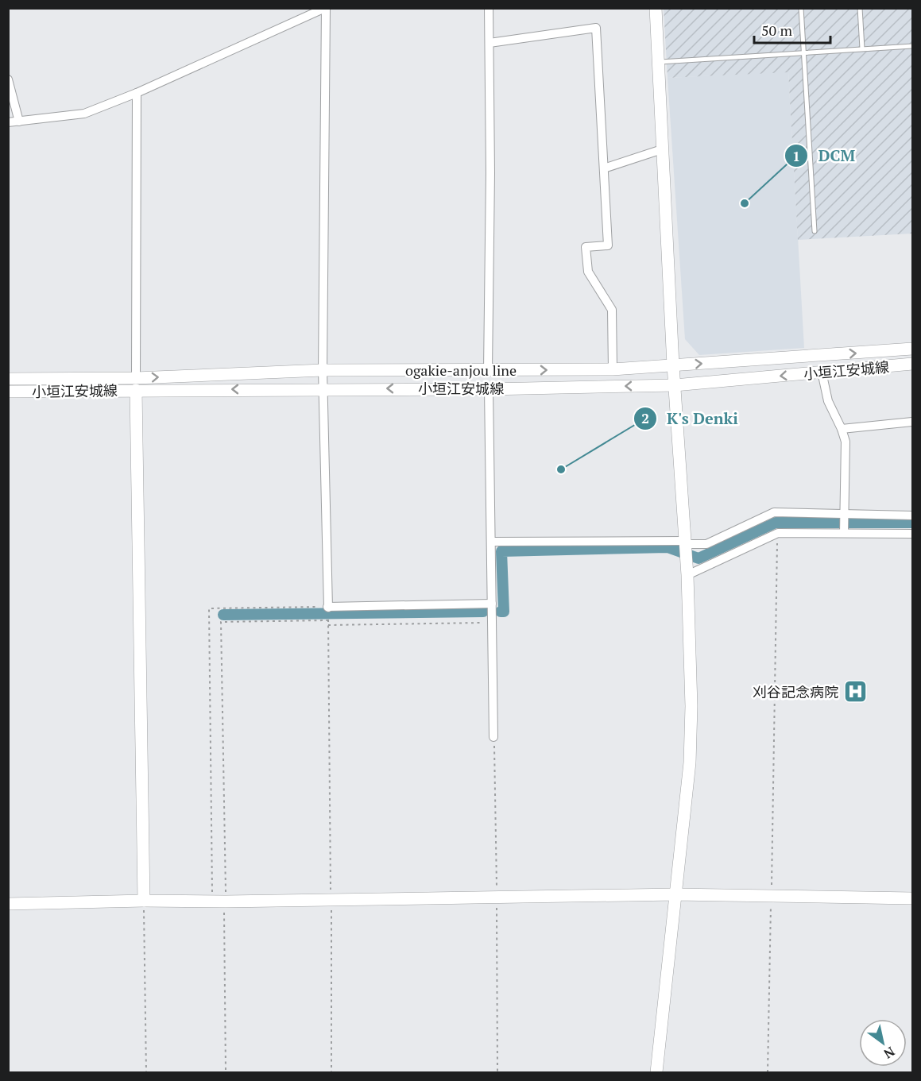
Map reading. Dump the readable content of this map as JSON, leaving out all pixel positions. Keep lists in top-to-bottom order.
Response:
{
  "streets": {
    "street": ["ogakie-anjou line", "小垣江安城線"]
  },
  "crossings": [
    ["ogakie-anjou line", "小垣江安城線"]
  ],
  "one_way": ["ogakie-anjou line", "小垣江安城線"],
  "places": {
    "other": ["DCM", "K's Denki"],
    "hospital": ["刈谷記念病院"]
  },
  "scale_bar": "50 m",
  "north": "bottom right"
}
